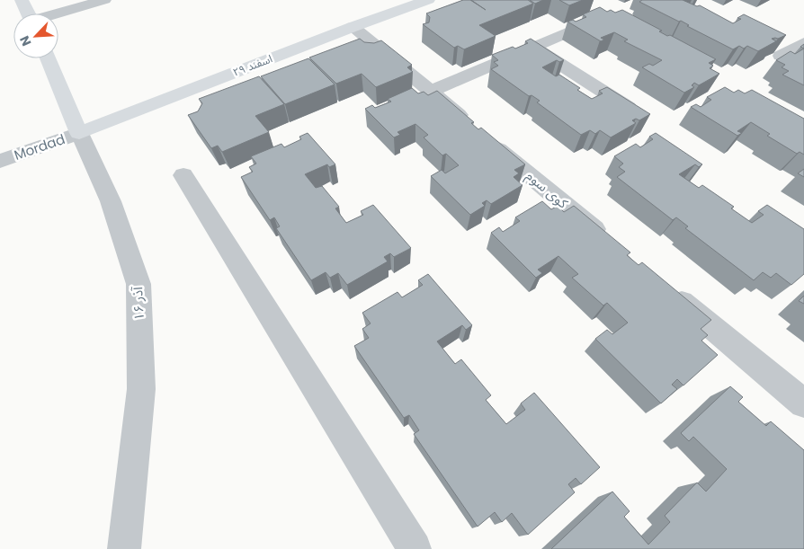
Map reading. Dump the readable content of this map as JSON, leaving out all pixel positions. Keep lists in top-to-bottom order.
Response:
{
  "streets": {
    "main road": ["۲۹ اسفند", "۱۶ آذر"],
    "street": ["Mordad", "کوی سوم"]
  },
  "crossings": [
    ["۲۹ اسفند", "Mordad"],
    ["۲۹ اسفند", "کوی سوم"],
    ["۲۹ اسفند", "۱۶ آذر"],
    ["Mordad", "۱۶ آذر"]
  ],
  "north": "bottom left"
}
